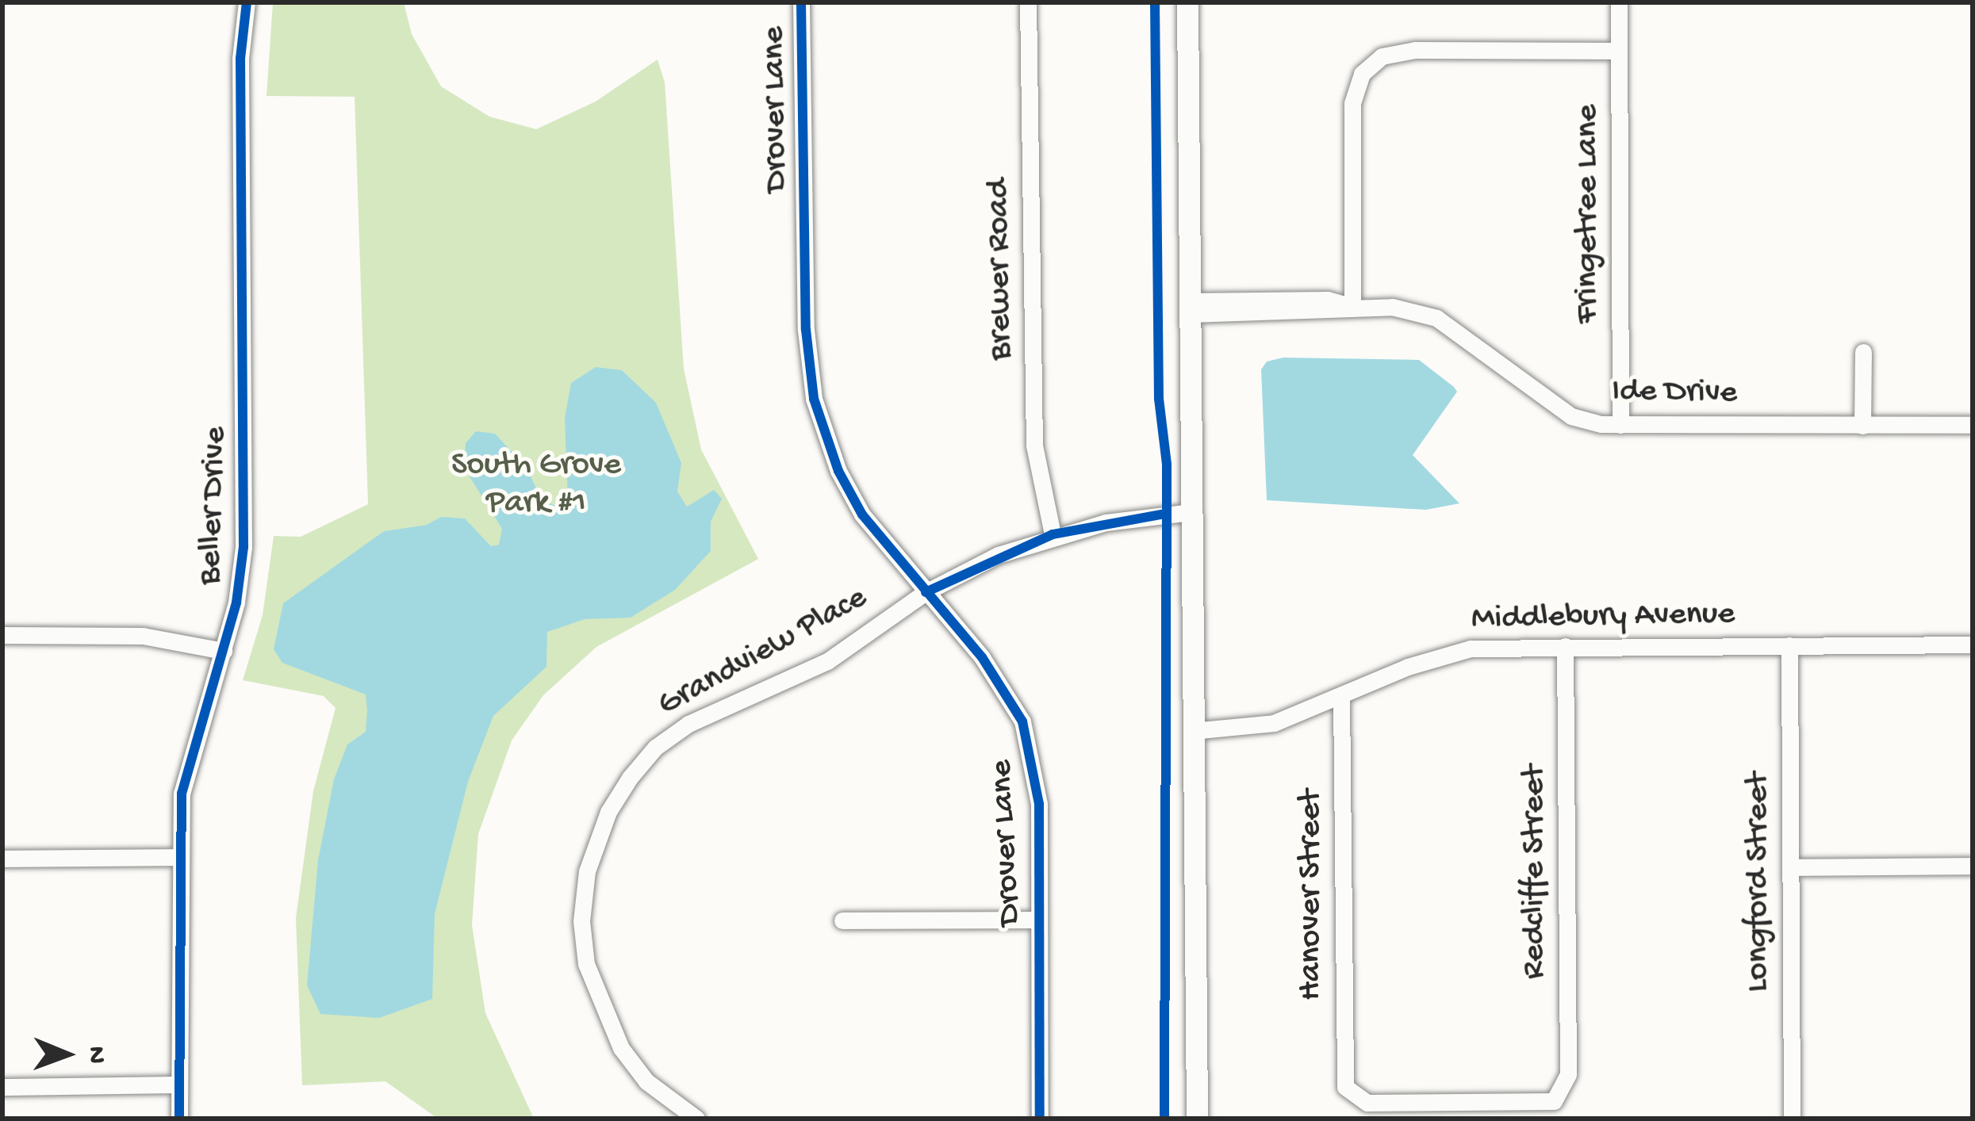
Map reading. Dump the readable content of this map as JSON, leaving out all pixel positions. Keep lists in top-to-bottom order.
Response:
{
  "streets": {
    "street": [
      "Drover Lane",
      "Fringetree Lane",
      "Brewer Road",
      "Ide Drive",
      "Beller Drive",
      "Middlebury Avenue",
      "Grandview Place",
      "Redcliffe Street",
      "Longford Street",
      "Hanover Street"
    ]
  },
  "crossings": [
    ["Drover Lane", "Grandview Place"],
    ["Fringetree Lane", "Ide Drive"],
    ["Brewer Road", "Grandview Place"],
    ["Middlebury Avenue", "Redcliffe Street"],
    ["Middlebury Avenue", "Longford Street"],
    ["Middlebury Avenue", "Hanover Street"],
    ["Redcliffe Street", "Hanover Street"]
  ],
  "parks": ["South Grove Park #1"],
  "north": "right"
}
